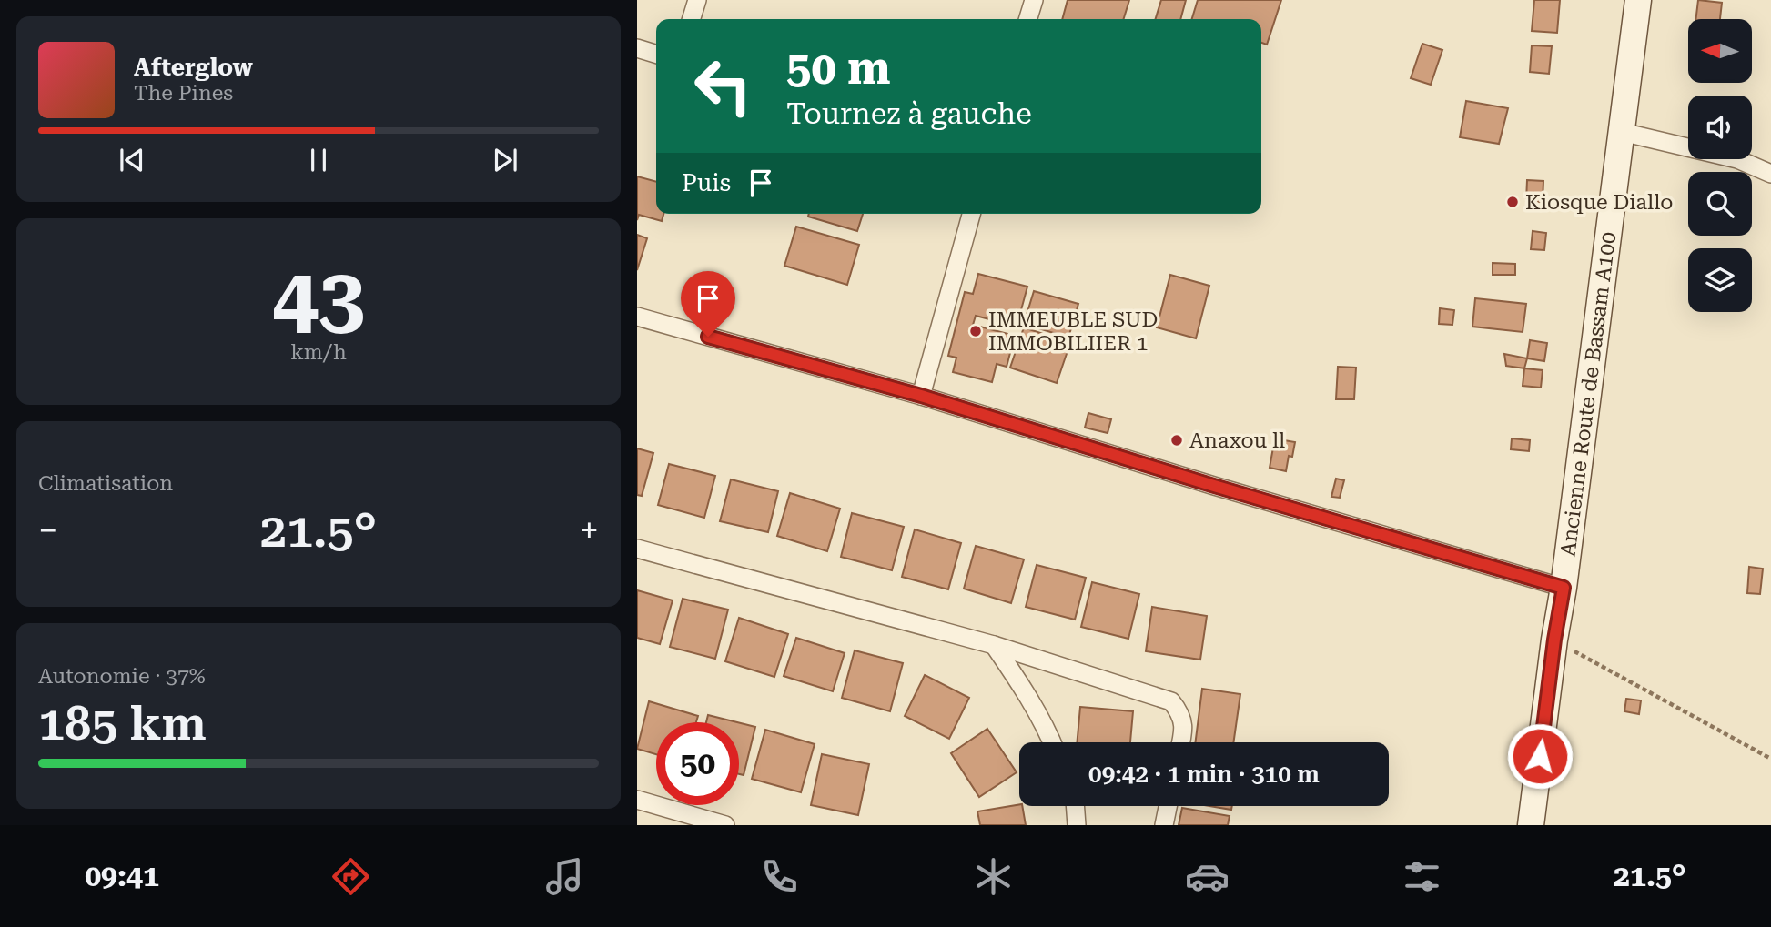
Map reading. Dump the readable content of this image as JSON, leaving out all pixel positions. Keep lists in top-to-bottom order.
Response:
{
  "streets": {
    "main road": ["Ancienne Route de Bassam A100"]
  },
  "places": ["Kiosque Diallo", "IMMEUBLE SUD IMMOBILIIER 1", "Anaxou ll"],
  "north": "left",
  "page": {
    "turn": ["50 m", "Tournez à gauche"],
    "song": ["Afterglow", "The Pines"],
    "then": "Puis",
    "tile": [
      ["43", "km/h"],
      "Climatisation",
      ["Autonomie · 37%", "185 km"]
    ],
    "heat": ["−", "21.5°", "+"],
    "limit": "50",
    "trip": "09:42 · 1 min · 310 m",
    "tabs": ["09:41", "21.5°"]
  }
}
